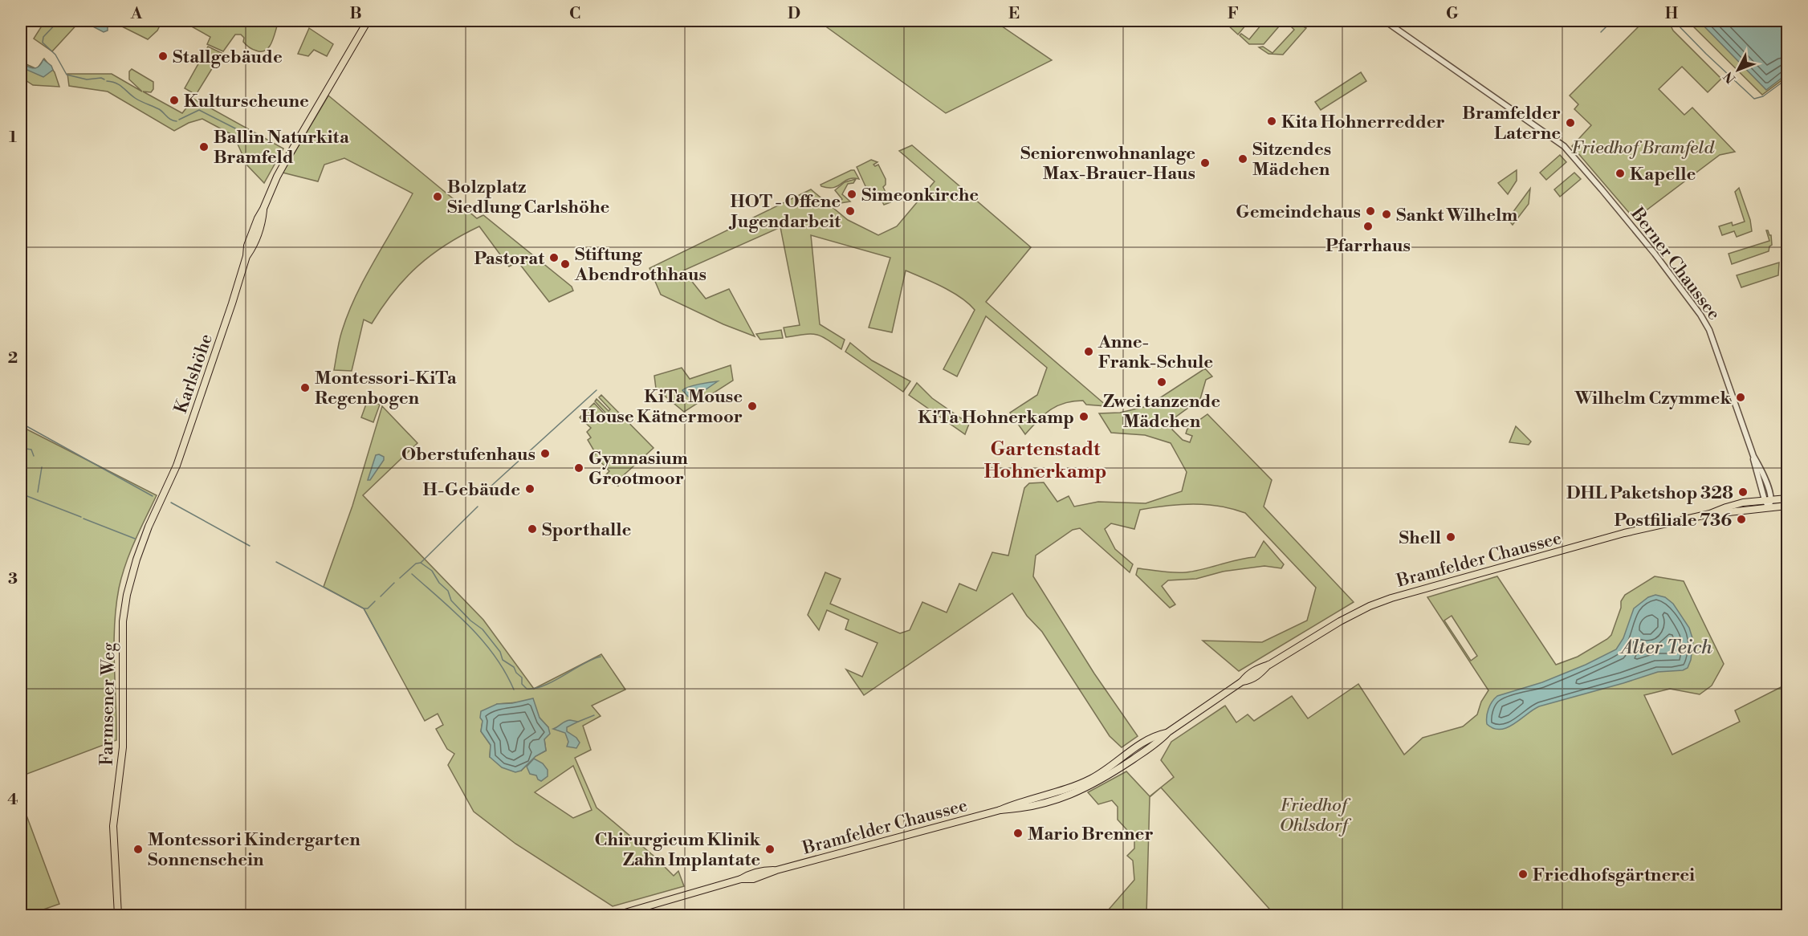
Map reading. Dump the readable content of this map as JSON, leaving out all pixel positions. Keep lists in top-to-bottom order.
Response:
{
  "streets": {
    "main road": ["Karlshöhe", "Bramfelder Chaussee", "Farmsener Weg"],
    "street": ["Berner Chaussee"]
  },
  "crossings": [
    ["Berner Chaussee", "Bramfelder Chaussee"],
    ["Karlshöhe", "Farmsener Weg"]
  ],
  "districts": ["Gartenstadt Hohnerkamp"],
  "water": ["Alter Teich"],
  "parks": ["Friedhof Bramfeld", "Friedhof Ohlsdorf"],
  "places": [
    "Stallgebäude",
    "Kulturscheune",
    "Kita Hohnerredder",
    "Bramfelder Laterne",
    "Ballin Naturkita Bramfeld",
    "Sitzendes Mädchen",
    "Seniorenwohnanlage Max-Brauer-Haus",
    "Kapelle",
    "Simeonkirche",
    "Bolzplatz Siedlung Carlshöhe",
    "HOT - Offene Jugendarbeit",
    "Gemeindehaus",
    "Sankt Wilhelm",
    "Pfarrhaus",
    "Pastorat",
    "Stiftung Abendrothhaus",
    "Anne- Frank-Schule",
    "Zwei tanzende Mädchen",
    "Montessori-KiTa Regenbogen",
    "Wilhelm Czymmek",
    "KiTa Mouse House Kätnermoor",
    "KiTa Hohnerkamp",
    "Oberstufenhaus",
    "Gymnasium Grootmoor",
    "H-Gebäude",
    "DHL Paketshop 328",
    "Postfiliale 736",
    "Sporthalle",
    "Shell",
    "Mario Brenner",
    "Montessori Kindergarten Sonnenschein",
    "Chirurgicum Klinik Zahn Implantate",
    "Friedhofsgärtnerei"
  ],
  "north": "bottom left",
  "grid": {
    "columns": [
      "A",
      "B",
      "C",
      "D",
      "E",
      "F",
      "G",
      "H"
    ],
    "rows": [
      "1",
      "2",
      "3",
      "4"
    ]
  }
}
